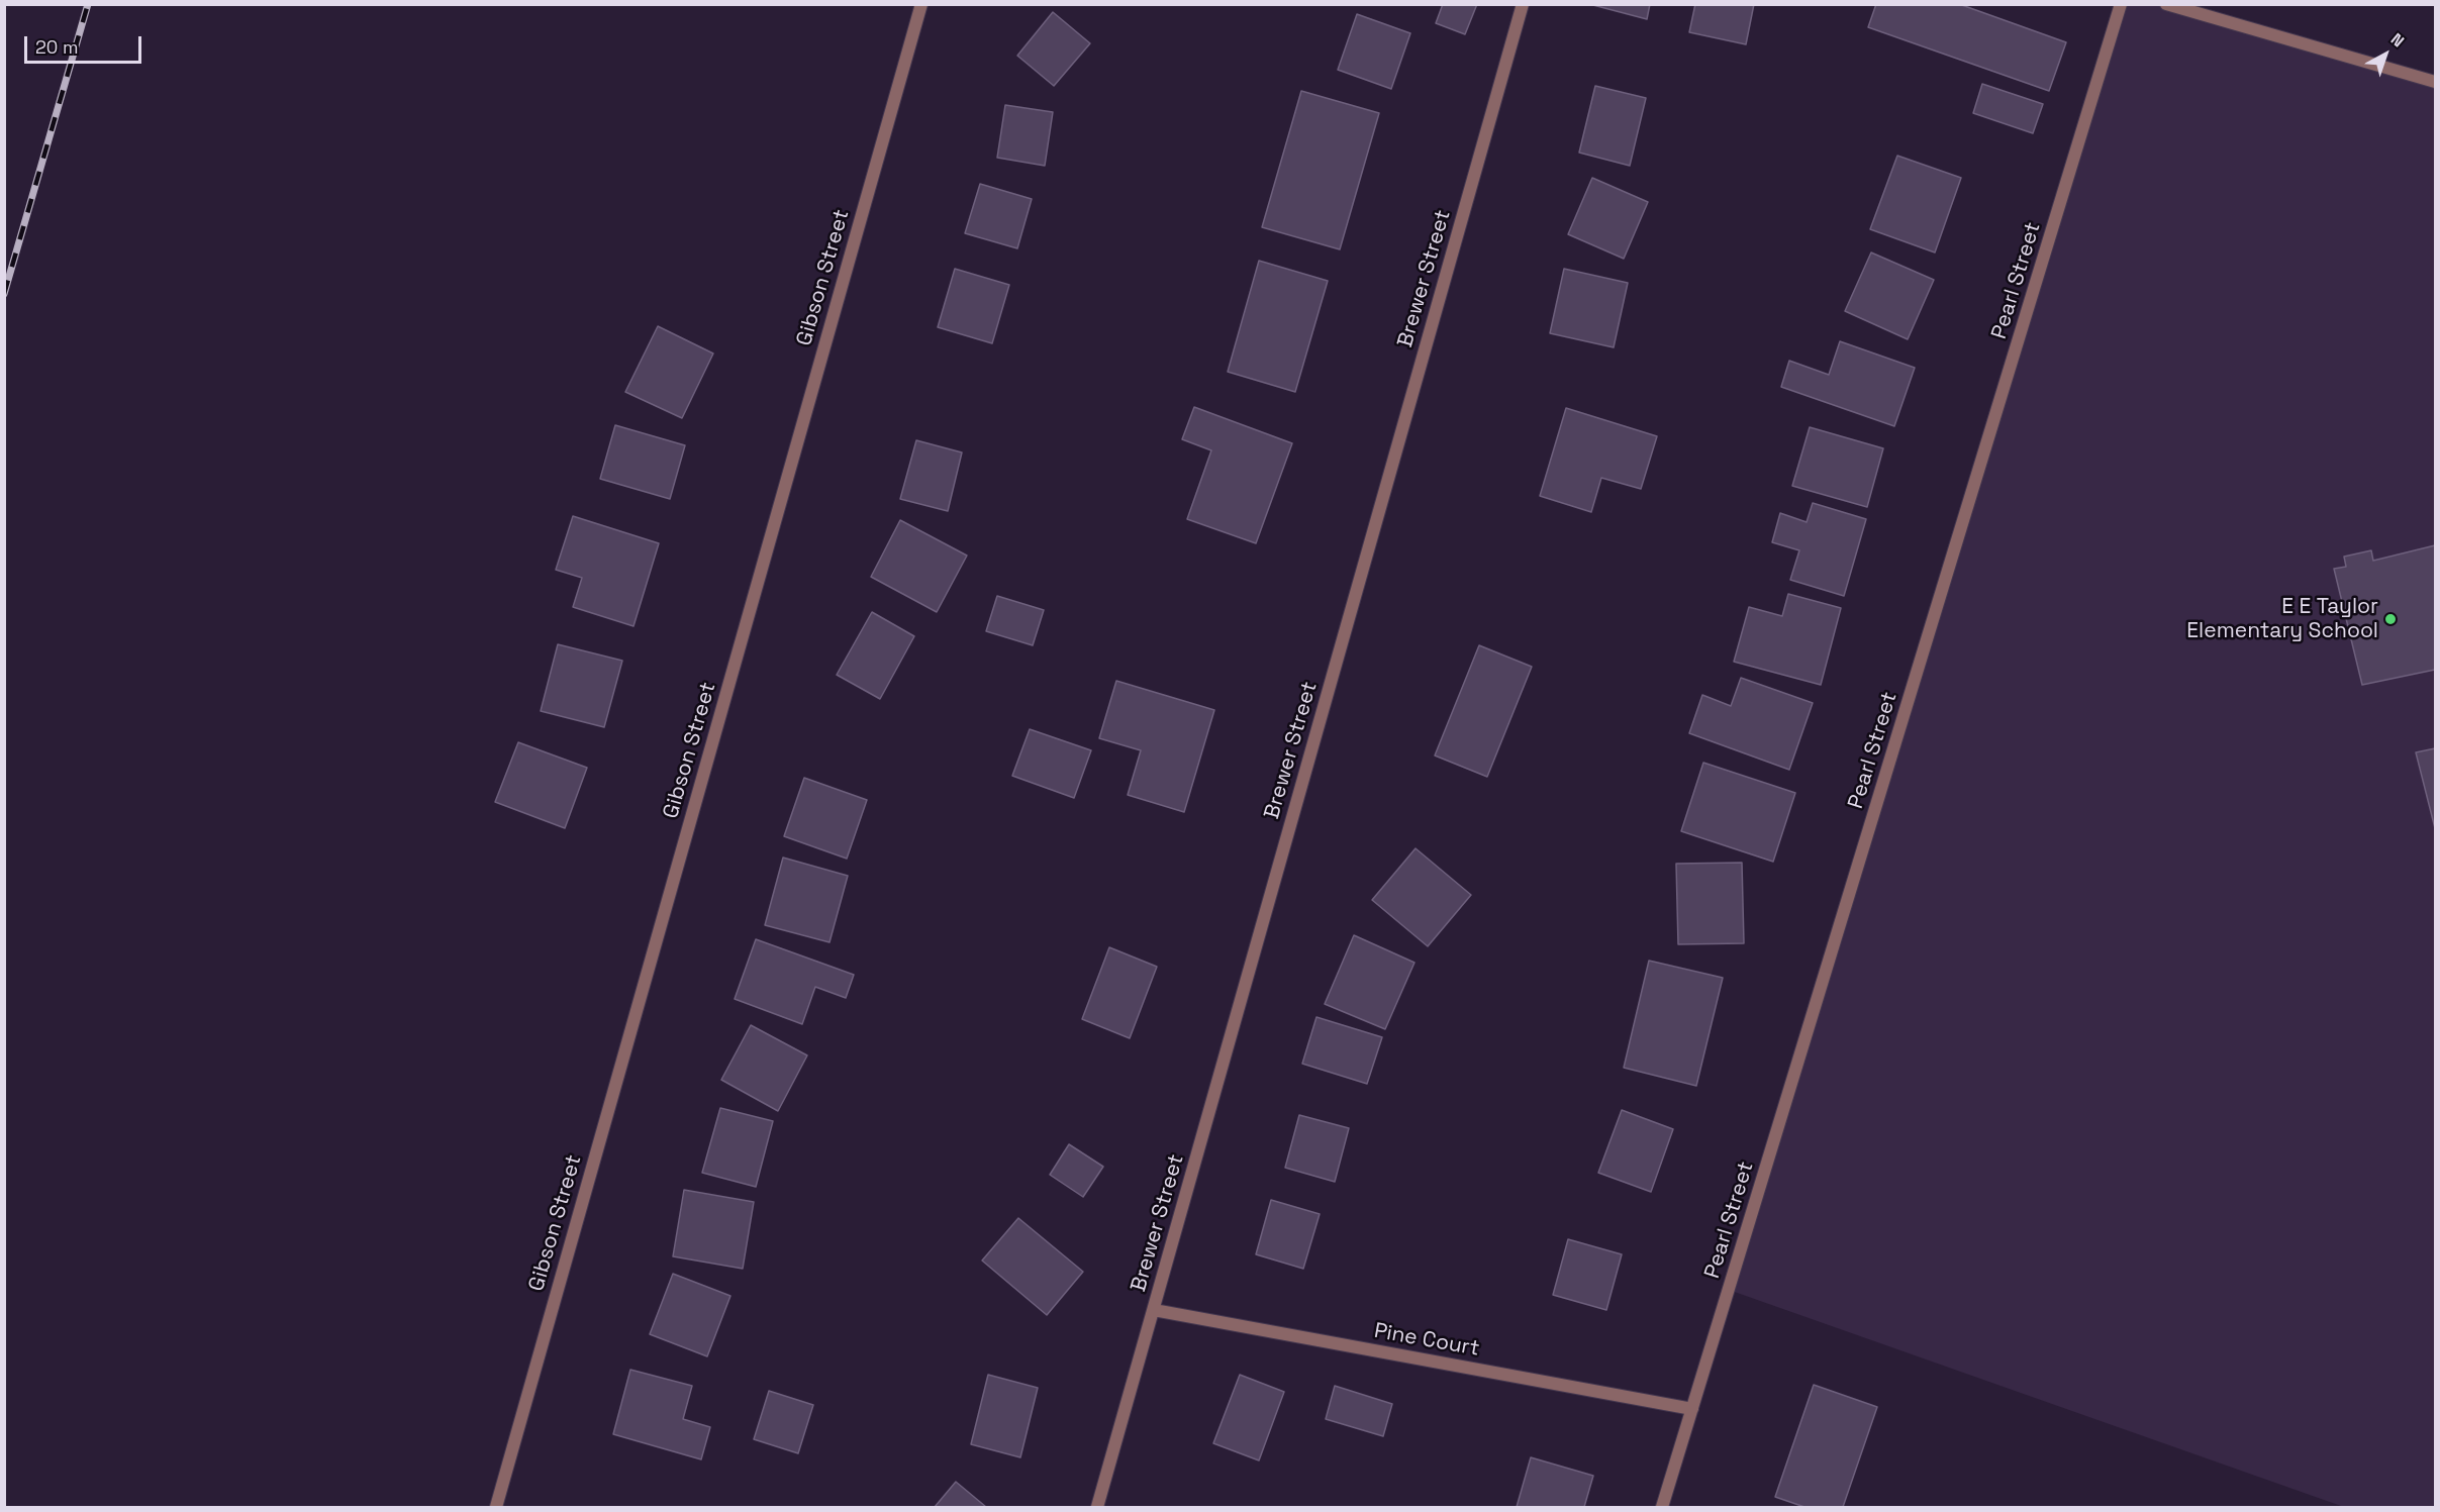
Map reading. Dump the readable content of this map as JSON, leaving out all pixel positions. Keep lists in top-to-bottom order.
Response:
{
  "streets": {
    "street": [
      "Gibson Street",
      "Brewer Street",
      "Pearl Street",
      "Pine Court"
    ]
  },
  "crossings": [
    ["Brewer Street", "Pine Court"],
    ["Pearl Street", "Pine Court"]
  ],
  "places": ["E E Taylor Elementary School"],
  "scale_bar": "20 m",
  "north": "top right"
}
